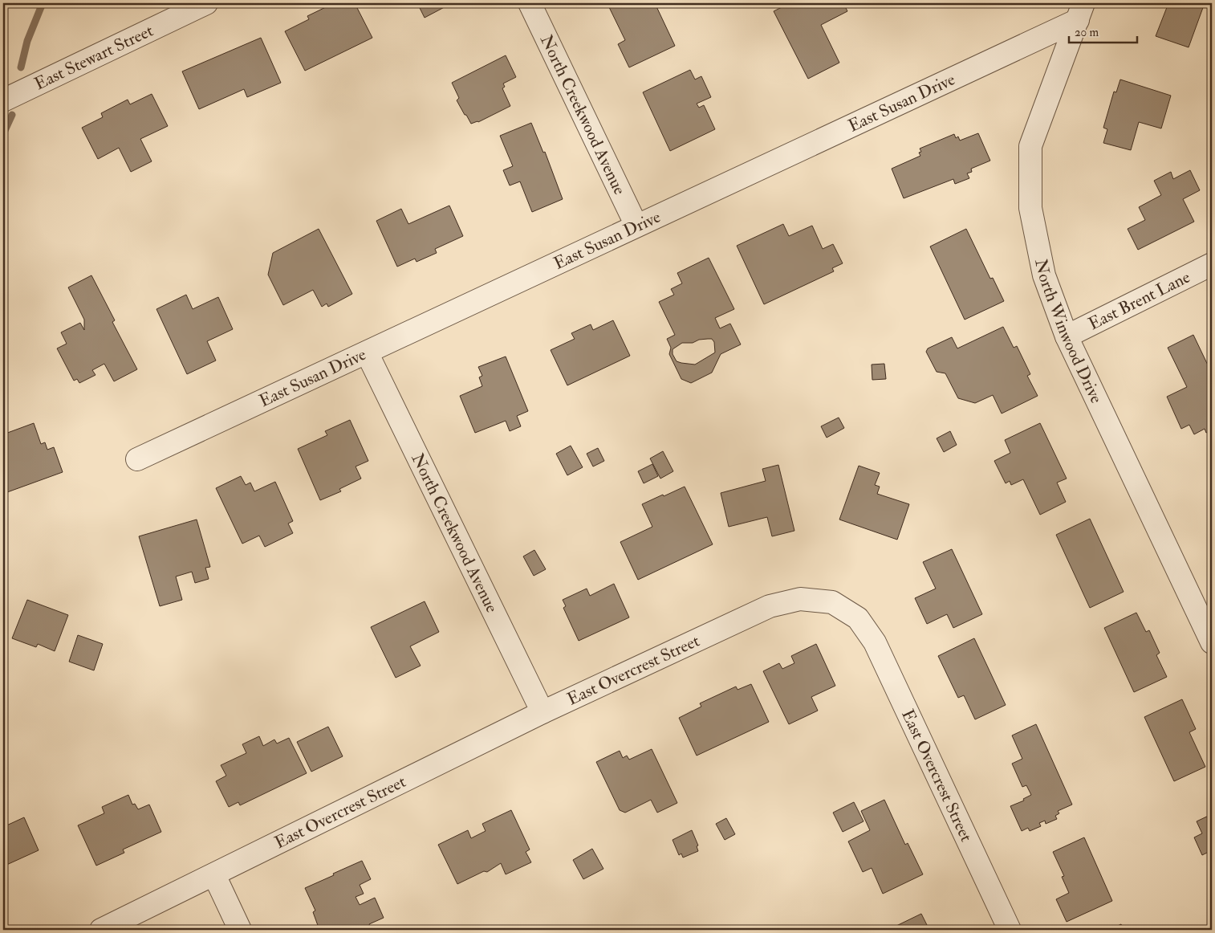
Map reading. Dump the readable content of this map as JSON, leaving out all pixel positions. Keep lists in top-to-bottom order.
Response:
{
  "streets": {
    "street": [
      "East Stewart Street",
      "East Susan Drive",
      "North Creekwood Avenue",
      "East Brent Lane",
      "North Winwood Drive",
      "East Overcrest Street"
    ]
  },
  "crossings": [
    ["East Susan Drive", "North Creekwood Avenue"],
    ["East Susan Drive", "North Winwood Drive"],
    ["North Creekwood Avenue", "East Overcrest Street"],
    ["East Brent Lane", "North Winwood Drive"]
  ],
  "scale_bar": "20 m"
}
